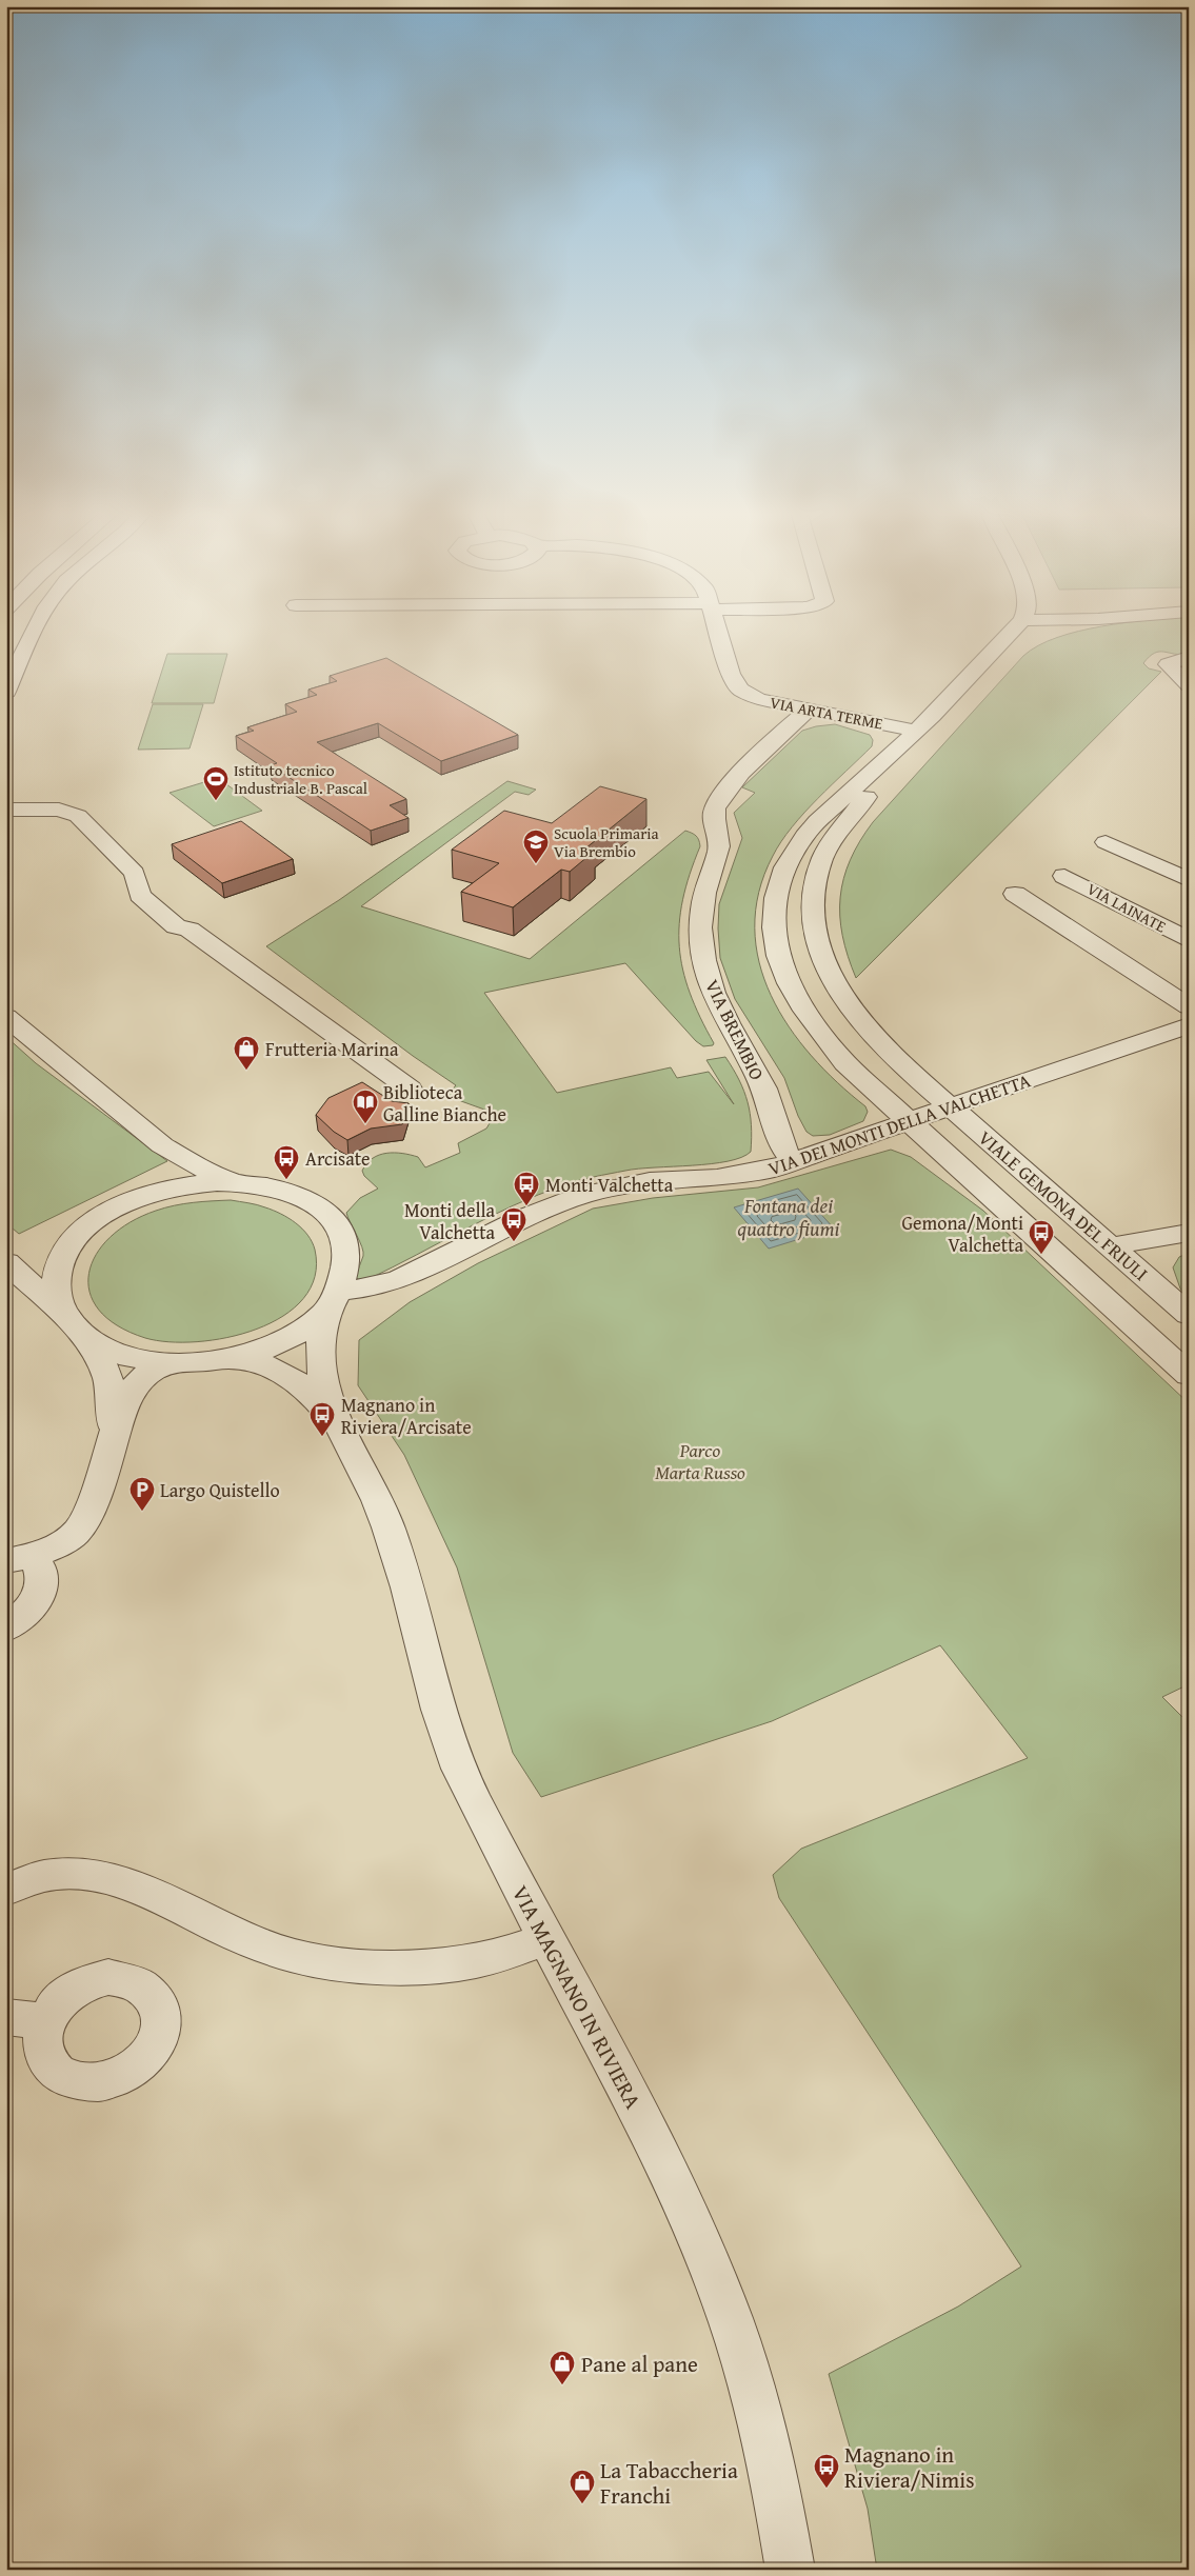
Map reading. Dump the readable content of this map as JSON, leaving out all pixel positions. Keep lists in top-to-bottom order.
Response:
{
  "streets": {
    "street": [
      "VIA ARTA TERME",
      "VIA LAINATE",
      "VIA BREMBIO",
      "VIA DEI MONTI DELLA VALCHETTA",
      "VIALE GEMONA DEL FRIULI",
      "VIA MAGNANO IN RIVIERA"
    ]
  },
  "crossings": [
    ["VIA ARTA TERME", "VIA BREMBIO"],
    ["VIA ARTA TERME", "VIALE GEMONA DEL FRIULI"],
    ["VIA BREMBIO", "VIA DEI MONTI DELLA VALCHETTA"],
    ["VIA DEI MONTI DELLA VALCHETTA", "VIALE GEMONA DEL FRIULI"],
    ["VIA DEI MONTI DELLA VALCHETTA", "VIA MAGNANO IN RIVIERA"]
  ],
  "water": ["Fontana dei quattro fiumi"],
  "parks": ["Parco Marta Russo"],
  "places": {
    "sports": ["Istituto tecnico Industriale B. Pascal"],
    "school or university": ["Scuola Primaria Via Brembio"],
    "shop": ["Frutteria Marina", "Pane al pane", "La Tabaccheria Franchi"],
    "library": ["Biblioteca Galline Bianche"],
    "bus stop": [
      "Arcisate",
      "Monti Valchetta",
      "Monti della Valchetta",
      "Gemona/Monti Valchetta",
      "Magnano in Riviera/Arcisate",
      "Magnano in Riviera/Nimis"
    ],
    "parking": ["Largo Quistello"]
  }
}
